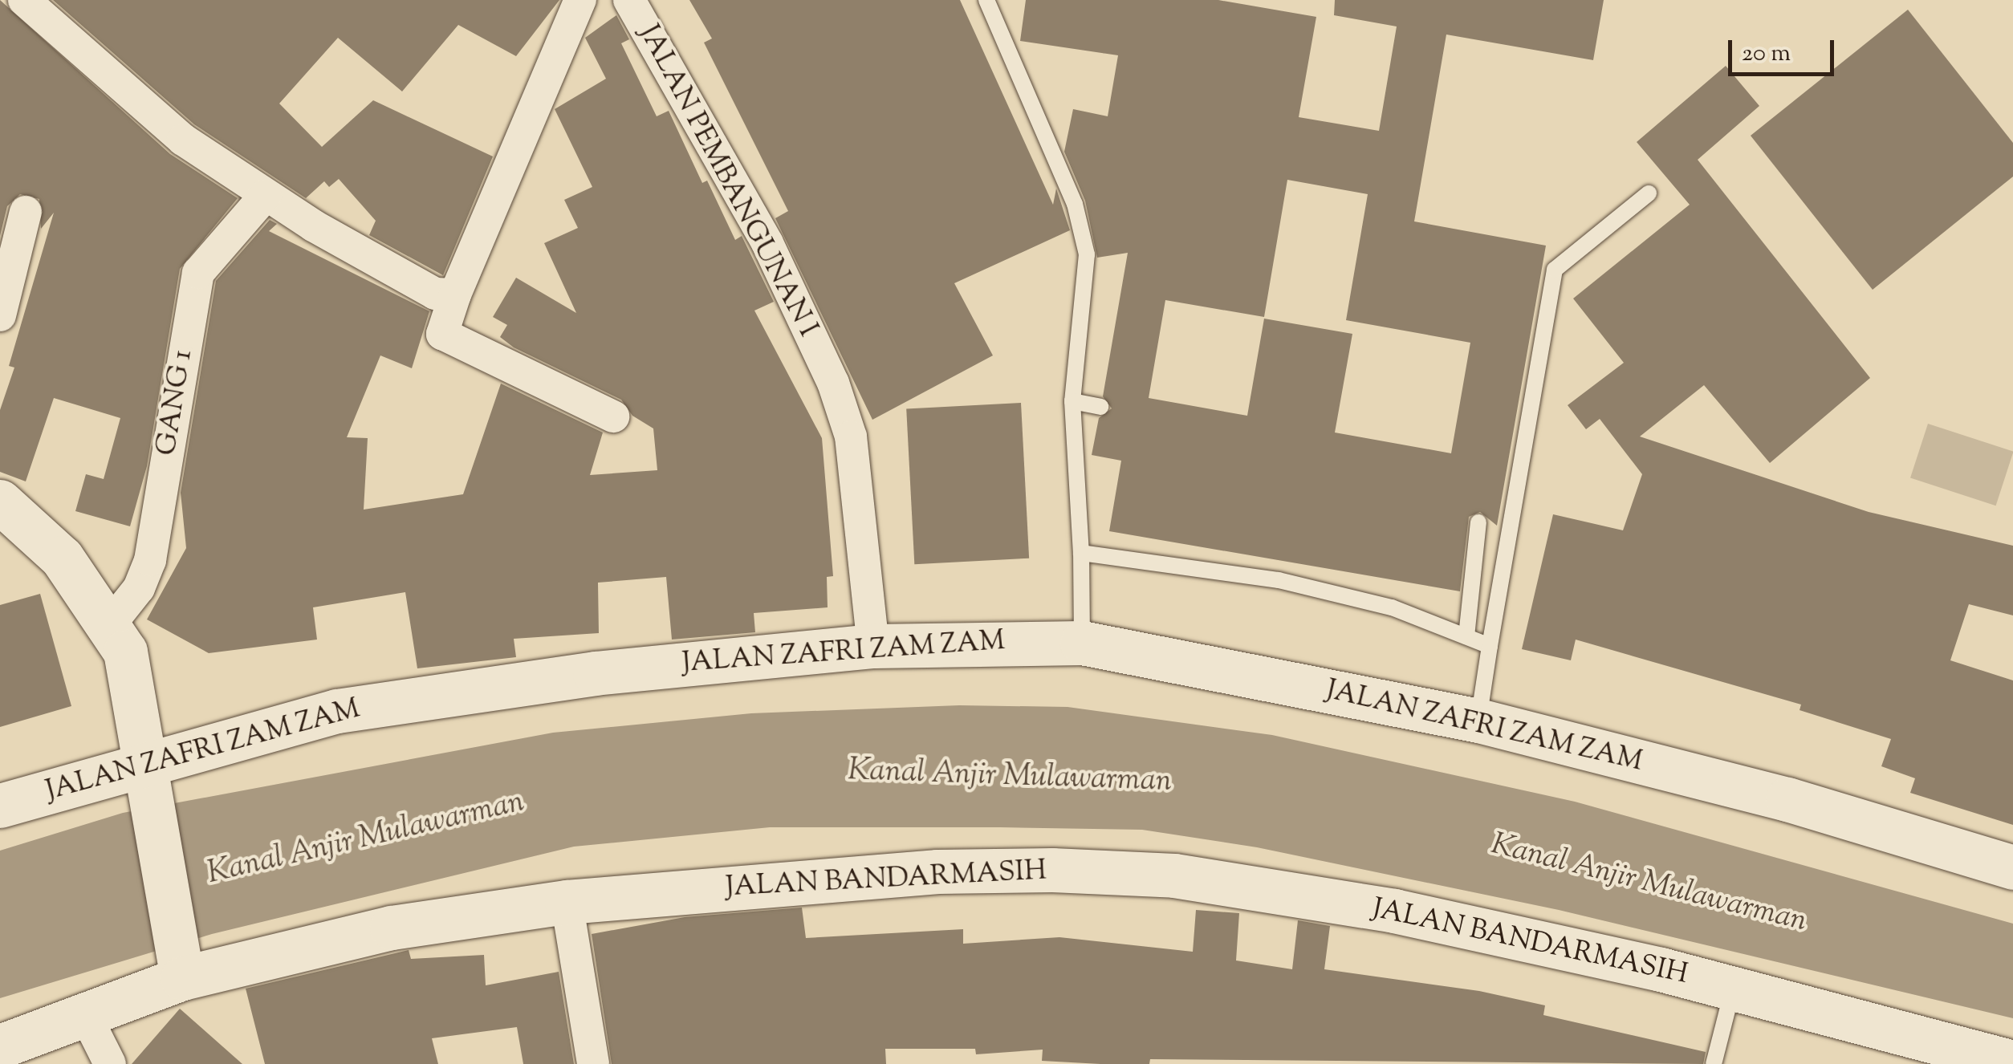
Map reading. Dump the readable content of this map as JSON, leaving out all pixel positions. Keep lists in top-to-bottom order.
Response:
{
  "streets": {
    "street": [
      "JALAN PEMBANGUNAN I",
      "GANG 1",
      "JALAN ZAFRI ZAM ZAM",
      "JALAN BANDARMASIH"
    ]
  },
  "crossings": [
    ["JALAN PEMBANGUNAN I", "JALAN ZAFRI ZAM ZAM"]
  ],
  "water": ["Kanal Anjir Mulawarman"],
  "scale_bar": "20 m"
}
